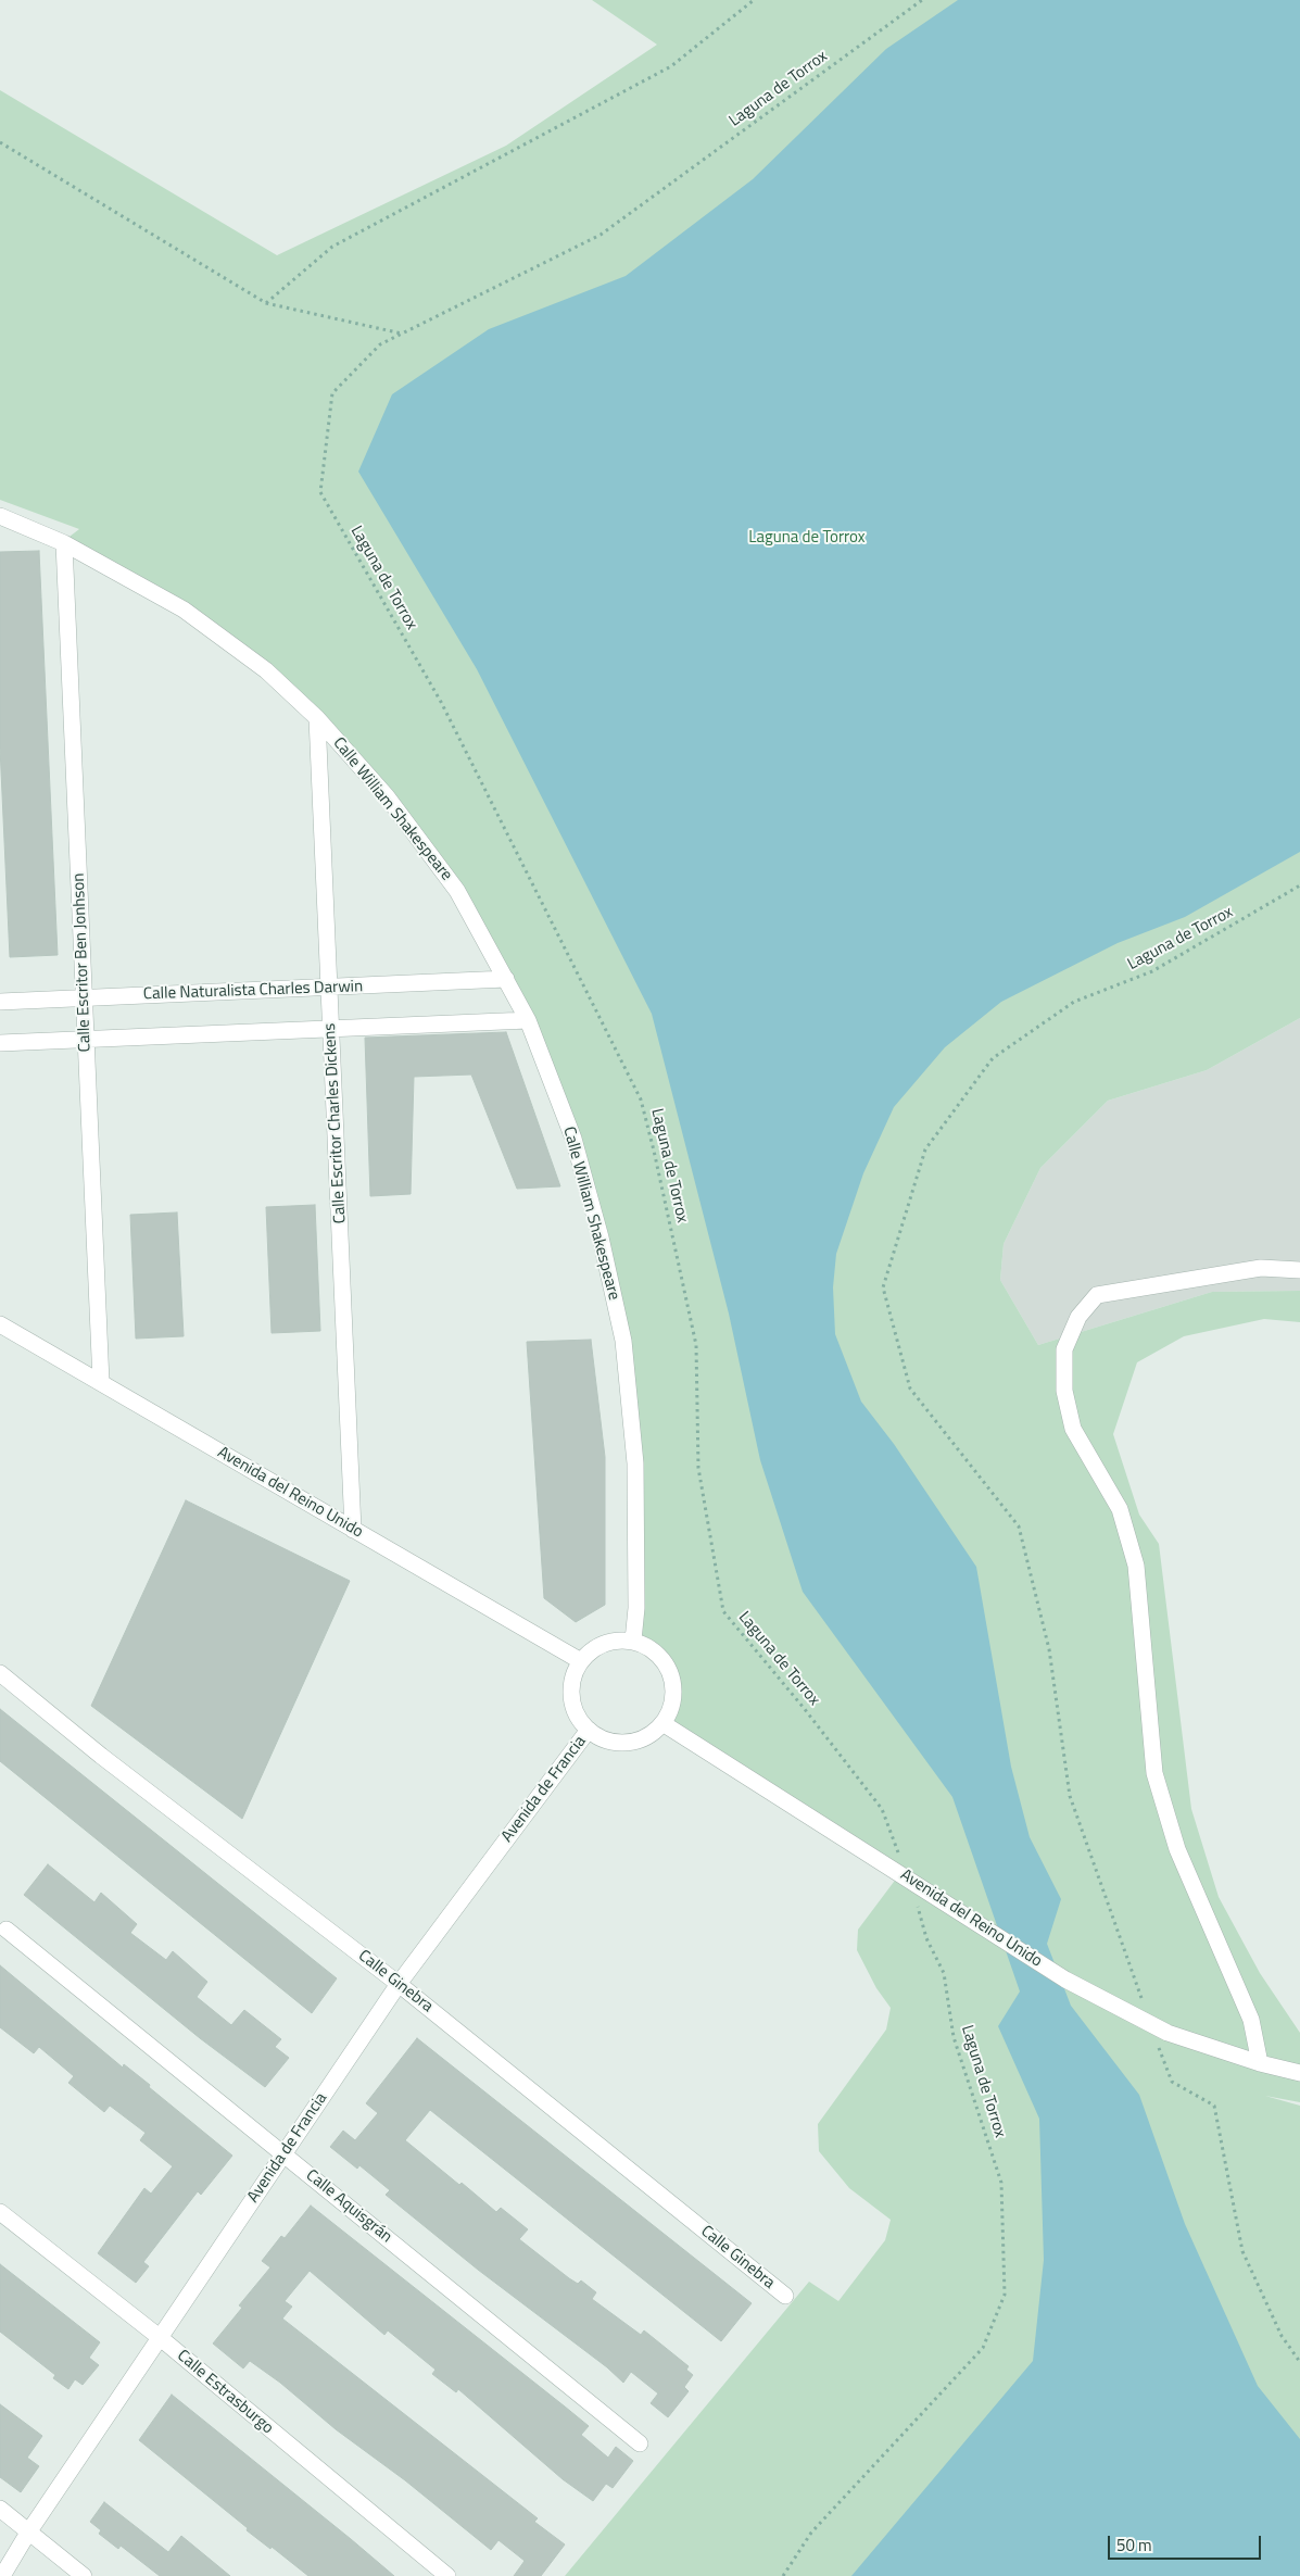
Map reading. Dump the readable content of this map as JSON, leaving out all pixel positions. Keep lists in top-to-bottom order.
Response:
{
  "streets": {
    "street": [
      "Calle William Shakespeare",
      "Calle Escritor Ben Jonhson",
      "Calle Naturalista Charles Darwin",
      "Calle Escritor Charles Dickens",
      "Avenida del Reino Unido",
      "Avenida de Francia",
      "Calle Ginebra",
      "Calle Aquisgrán",
      "Calle Estrasburgo"
    ],
    "path": ["Laguna de Torrox"]
  },
  "crossings": [
    ["Laguna de Torrox", "Avenida del Reino Unido"],
    ["Calle William Shakespeare", "Calle Escritor Ben Jonhson"],
    ["Calle William Shakespeare", "Calle Naturalista Charles Darwin"],
    ["Calle William Shakespeare", "Calle Escritor Charles Dickens"],
    ["Calle William Shakespeare", "Avenida del Reino Unido"],
    ["Calle William Shakespeare", "Avenida de Francia"],
    ["Calle Escritor Ben Jonhson", "Calle Naturalista Charles Darwin"],
    ["Calle Escritor Ben Jonhson", "Avenida del Reino Unido"],
    ["Calle Naturalista Charles Darwin", "Calle Escritor Charles Dickens"],
    ["Calle Escritor Charles Dickens", "Avenida del Reino Unido"],
    ["Avenida del Reino Unido", "Avenida de Francia"],
    ["Avenida de Francia", "Calle Ginebra"],
    ["Avenida de Francia", "Calle Aquisgrán"],
    ["Avenida de Francia", "Calle Estrasburgo"]
  ],
  "parks": ["Laguna de Torrox"],
  "scale_bar": "50 m"
}
